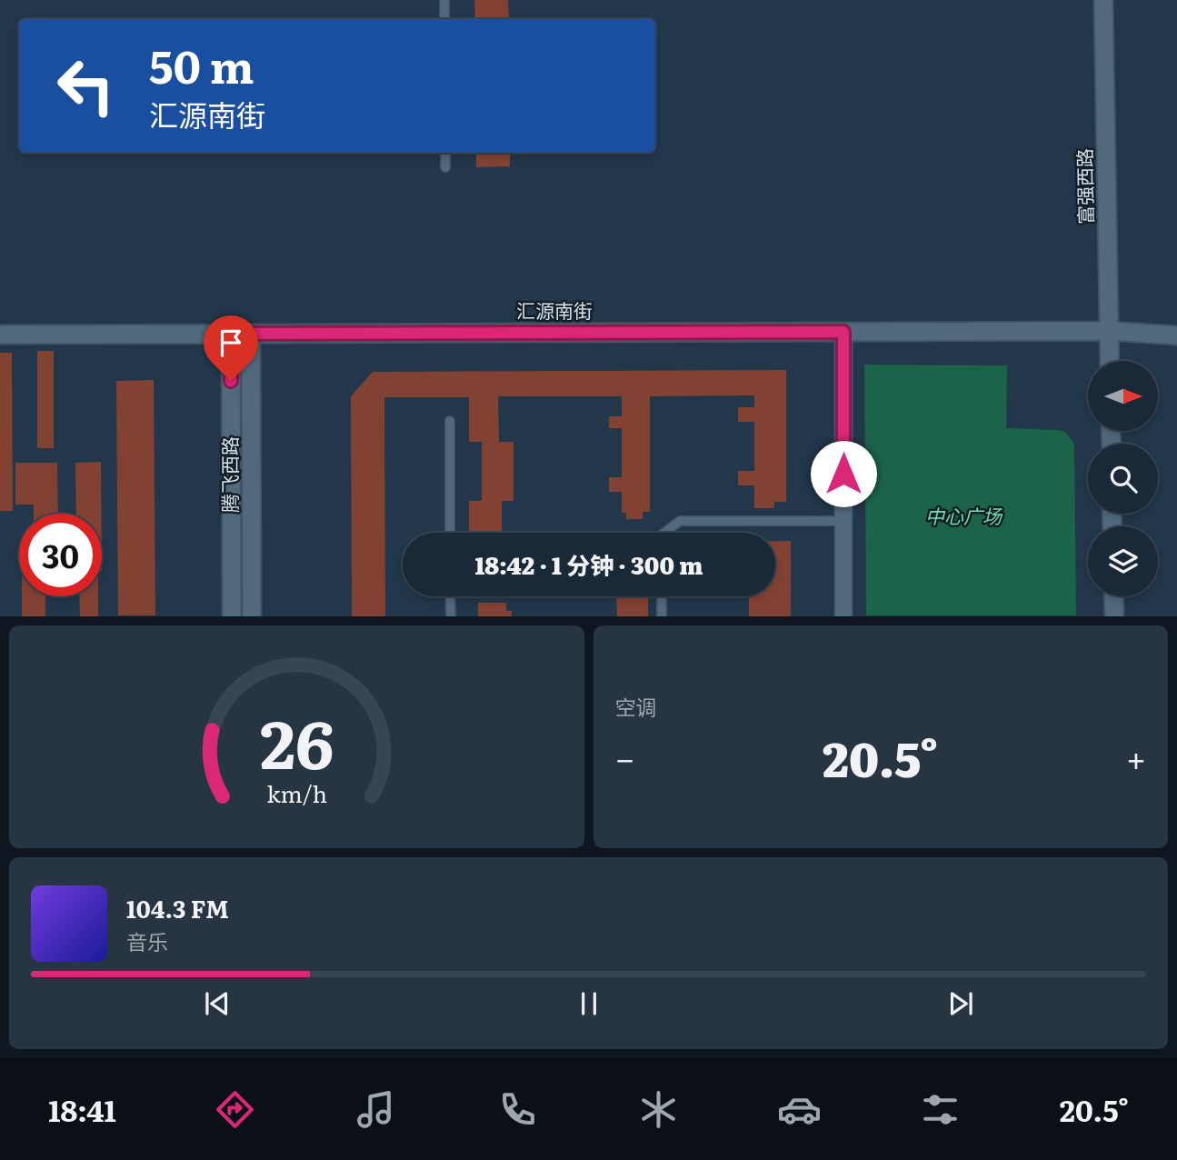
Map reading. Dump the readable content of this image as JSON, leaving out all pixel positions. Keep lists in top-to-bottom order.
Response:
{
  "streets": {
    "street": ["富强西路", "汇源南街", "腾飞西路"]
  },
  "crossings": [
    ["富强西路", "汇源南街"],
    ["汇源南街", "腾飞西路"]
  ],
  "parks": ["中心广场"],
  "north": "right",
  "page": {
    "turn": ["50 m", "汇源南街"],
    "limit": "30",
    "trip": "18:42 · 1 分钟 · 300 m",
    "tile": "空调",
    "heat": ["−", "20.5°", "+"],
    "song": ["104.3 FM", "音乐"],
    "tabs": ["18:41", "20.5°"],
    "gauge": ["26", "km/h"]
  }
}
